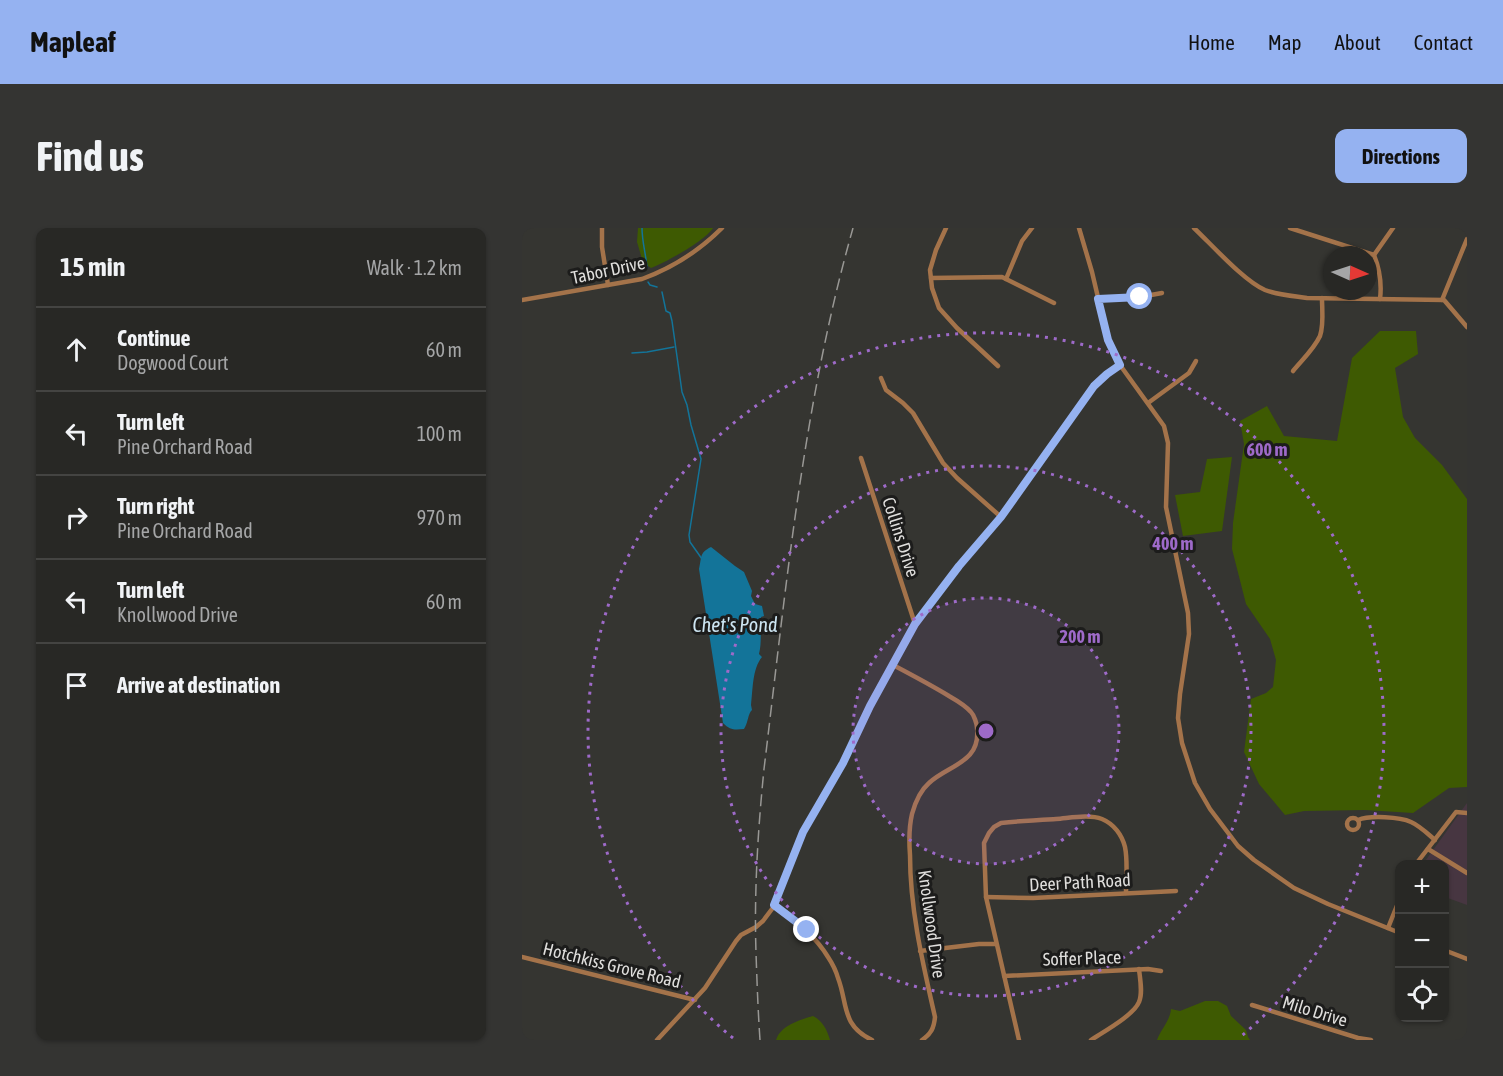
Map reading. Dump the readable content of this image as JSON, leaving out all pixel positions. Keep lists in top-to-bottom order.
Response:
{
  "streets": {
    "street": [
      "Tabor Drive",
      "Collins Drive",
      "Deer Path Road",
      "Knollwood Drive",
      "Soffer Place",
      "Hotchkiss Grove Road",
      "Milo Drive"
    ]
  },
  "water": ["Chet's Pond"],
  "north": "right",
  "page": {
    "header": "Mapleaf",
    "nav": [
      "Home",
      "Map",
      "About",
      "Contact"
    ],
    "buttons": "Directions",
    "title": "Find us",
    "heading": ["15 min", "Walk · 1.2 km"],
    "list": [
      ["Continue", "Dogwood Court", "60 m"],
      ["Turn left", "Pine Orchard Road", "100 m"],
      ["Turn right", "Pine Orchard Road", "970 m"],
      ["Turn left", "Knollwood Drive", "60 m"],
      "Arrive at destination"
    ],
    "map_buttons": ["+", "−"]
  },
  "rings": ["600 m", "400 m", "200 m"]
}
